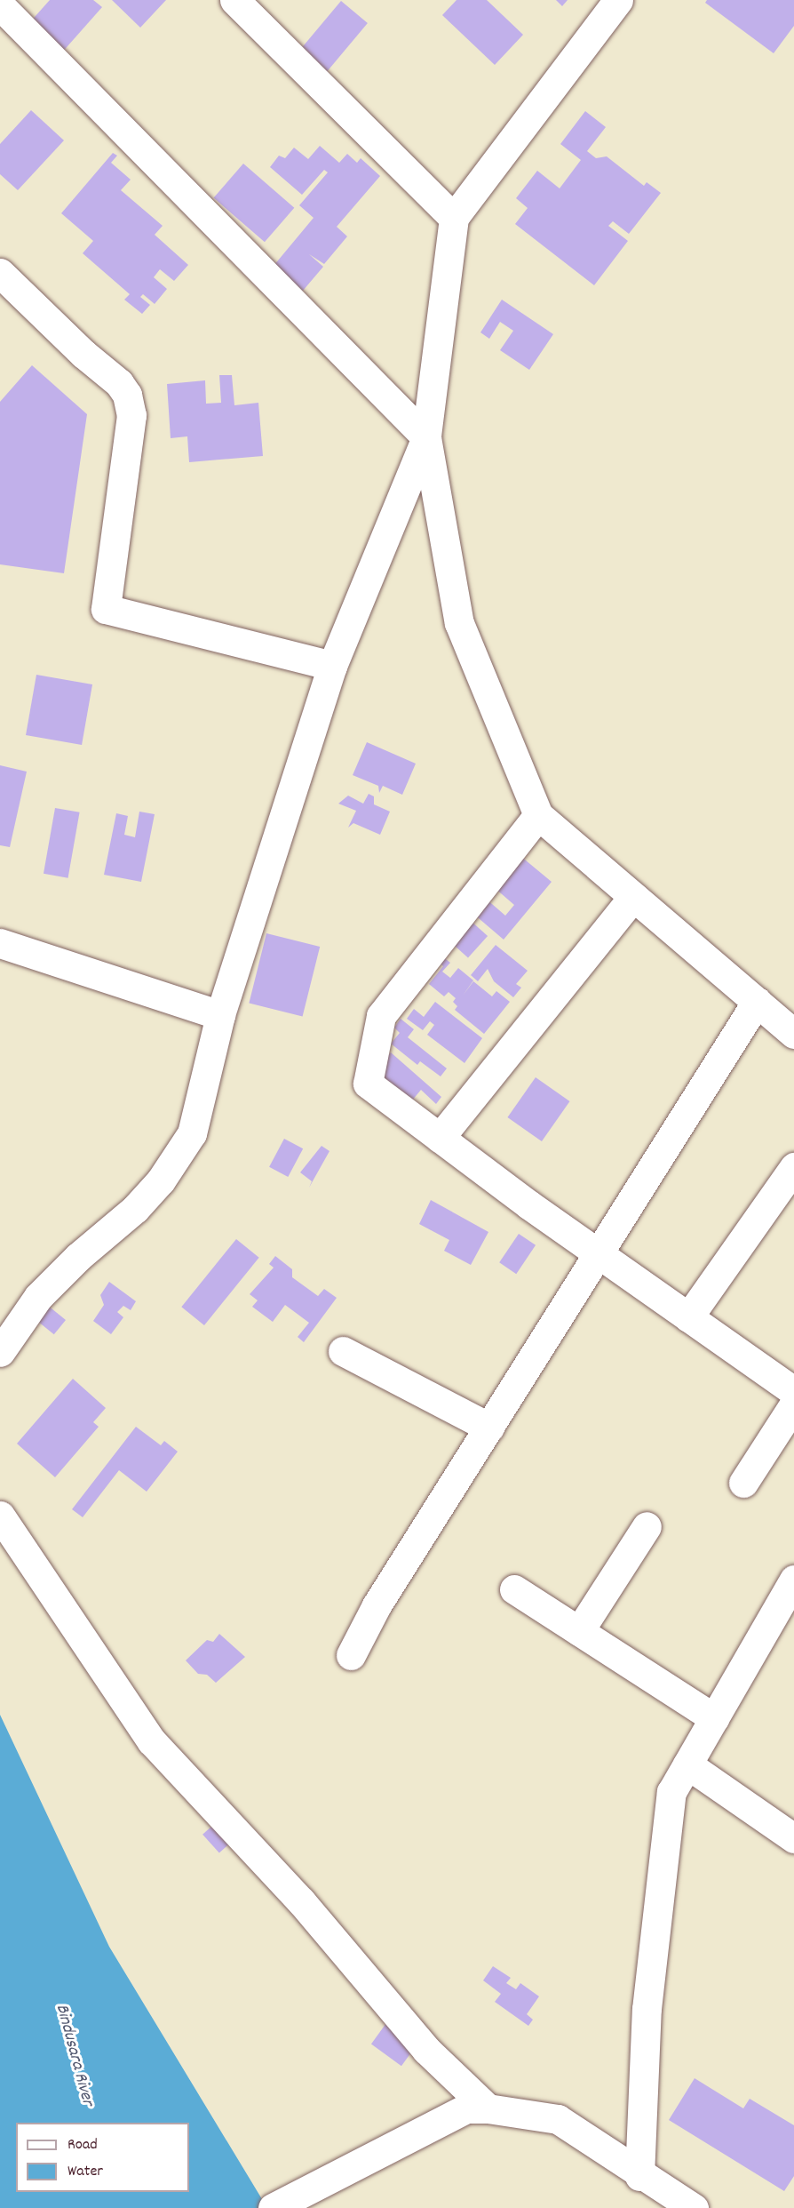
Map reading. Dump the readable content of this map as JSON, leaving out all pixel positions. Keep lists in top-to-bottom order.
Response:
{
  "water": ["Bindusara River"],
  "legend": ["Road", "Water"]
}
